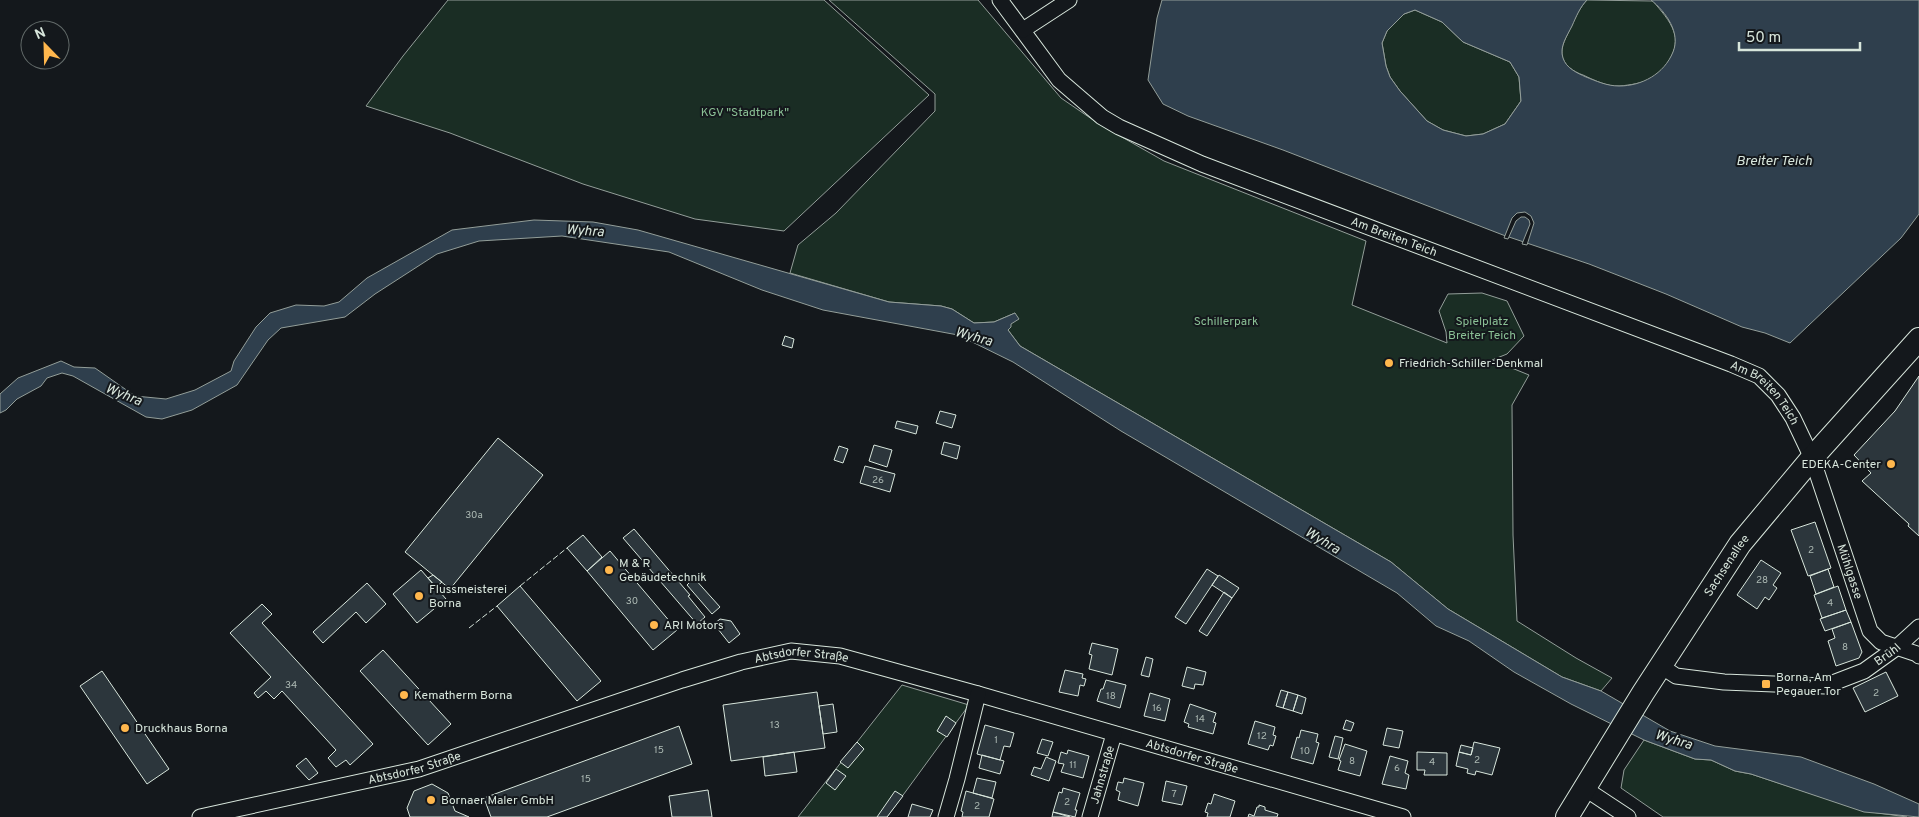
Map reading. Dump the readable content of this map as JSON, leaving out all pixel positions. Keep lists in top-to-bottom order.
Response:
{
  "streets": {
    "main road": ["Sachsenallee"],
    "street": [
      "Am Breiten Teich",
      "Mühlgasse",
      "Brühl",
      "Abtsdorfer Straße",
      "Jahnstraße"
    ]
  },
  "crossings": [
    ["Am Breiten Teich", "Sachsenallee"],
    ["Am Breiten Teich", "Mühlgasse"],
    ["Sachsenallee", "Mühlgasse"],
    ["Sachsenallee", "Brühl"],
    ["Mühlgasse", "Brühl"],
    ["Abtsdorfer Straße", "Jahnstraße"]
  ],
  "water": ["Breiter Teich", "Wyhra"],
  "parks": ["KGV \"Stadtpark\"", "Schillerpark", "Spielplatz Breiter Teich"],
  "places": {
    "other": [
      "Friedrich-Schiller-Denkmal",
      "EDEKA-Center",
      "M & R Gebäudetechnik",
      "Flussmeisterei Borna",
      "ARI Motors",
      "Kematherm Borna",
      "Druckhaus Borna",
      "Bornaer Maler GmbH"
    ],
    "transit": ["Borna, Am Pegauer Tor"]
  },
  "house_numbers": [
    "26",
    "30a",
    "2",
    "28",
    "30",
    "4",
    "8",
    "34",
    "2",
    "18",
    "16",
    "14",
    "13",
    "12",
    "1",
    "15",
    "10",
    "2",
    "8",
    "4",
    "11",
    "6",
    "15",
    "7",
    "2",
    "2"
  ],
  "scale_bar": "50 m",
  "north": "top left"
}
